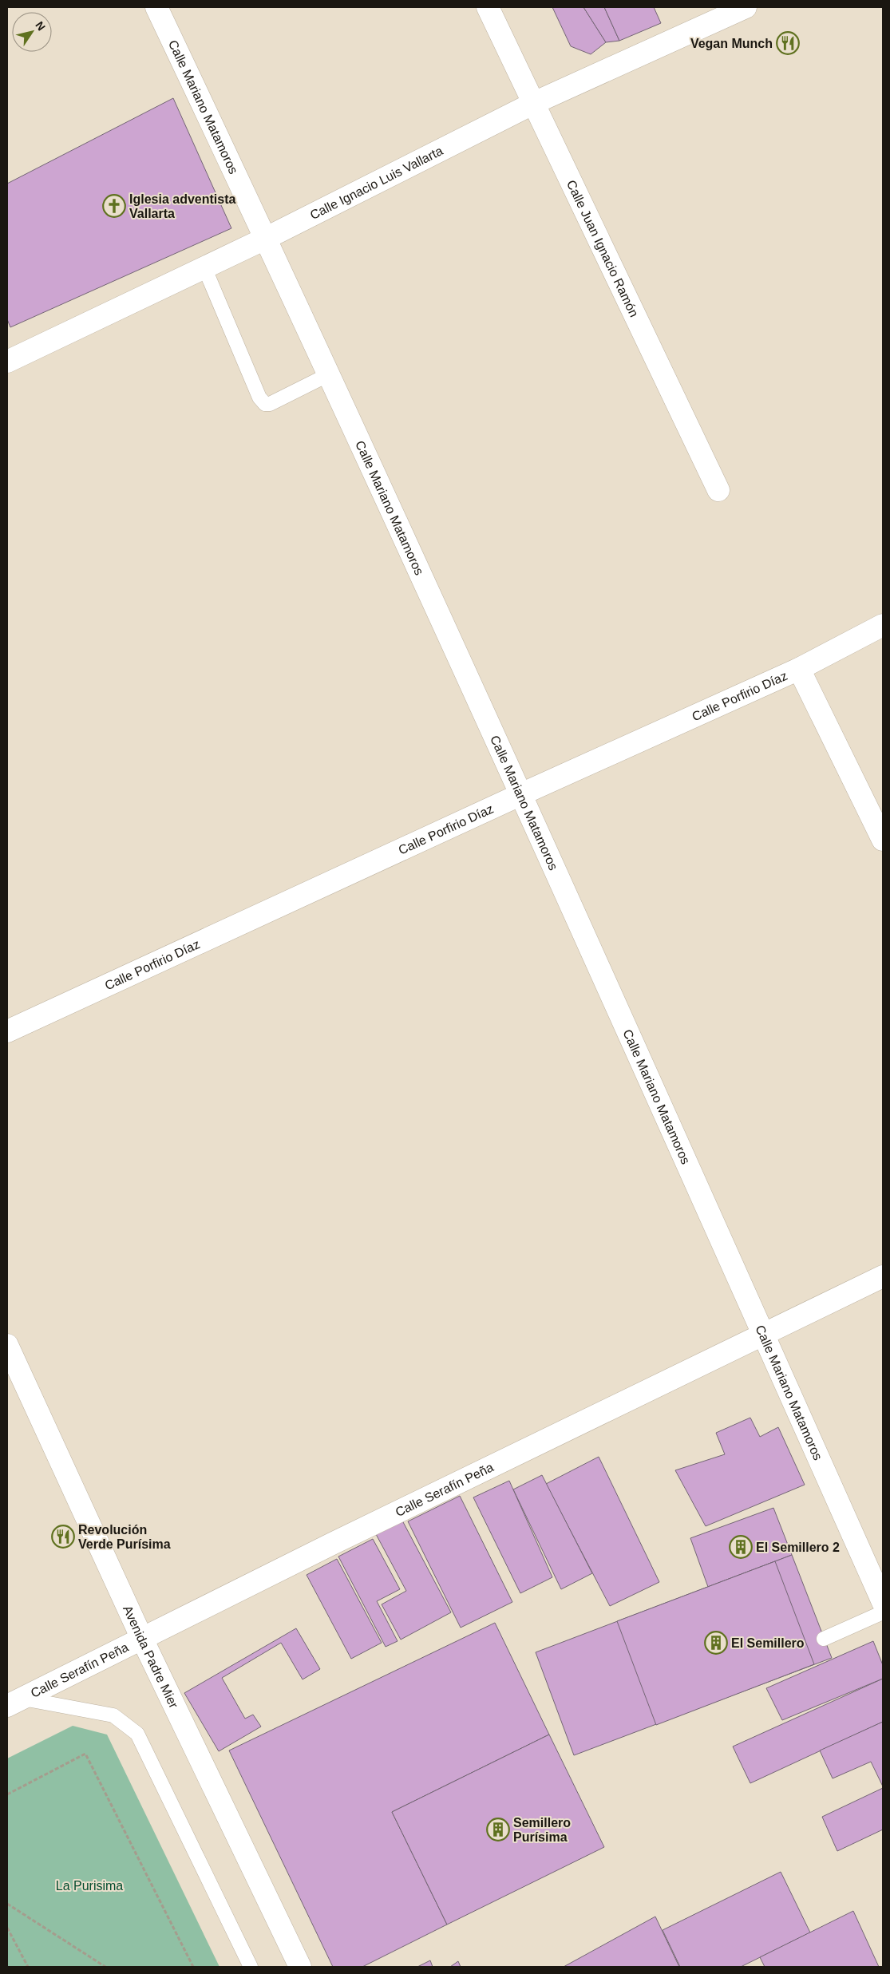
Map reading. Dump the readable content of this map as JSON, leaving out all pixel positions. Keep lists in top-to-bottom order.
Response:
{
  "streets": {
    "street": [
      "Calle Mariano Matamoros",
      "Calle Ignacio Luis Vallarta",
      "Calle Juan Ignacio Ramón",
      "Calle Porfirio Díaz",
      "Calle Serafín Peña",
      "Avenida Padre Mier"
    ]
  },
  "crossings": [
    ["Calle Mariano Matamoros", "Calle Ignacio Luis Vallarta"],
    ["Calle Mariano Matamoros", "Calle Porfirio Díaz"],
    ["Calle Mariano Matamoros", "Calle Serafín Peña"],
    ["Calle Ignacio Luis Vallarta", "Calle Juan Ignacio Ramón"],
    ["Calle Serafín Peña", "Avenida Padre Mier"]
  ],
  "parks": ["La Purisima"],
  "places": {
    "restaurant": ["Vegan Munch", "Revolución Verde Purísima"],
    "church": ["Iglesia adventista Vallarta"],
    "building": ["El Semillero 2", "El Semillero", "Semillero Purísima"]
  },
  "north": "top right"
}
